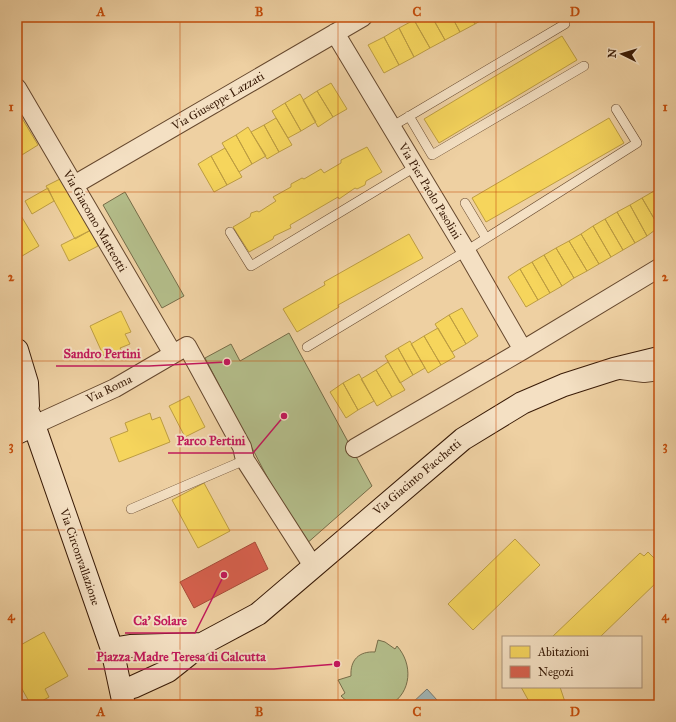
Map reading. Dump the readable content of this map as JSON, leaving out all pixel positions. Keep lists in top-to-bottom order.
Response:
{
  "streets": {
    "main road": ["Via Giacinto Facchetti", "Via Circonvallazione"],
    "street": [
      "Via Giuseppe Lazzati",
      "Via Pier Paolo Pasolini",
      "Via Giacomo Matteotti",
      "Via Roma"
    ]
  },
  "crossings": [
    ["Via Giuseppe Lazzati", "Via Pier Paolo Pasolini"],
    ["Via Giuseppe Lazzati", "Via Giacomo Matteotti"],
    ["Via Giacomo Matteotti", "Via Roma"],
    ["Via Roma", "Via Circonvallazione"],
    ["Via Giacinto Facchetti", "Via Circonvallazione"]
  ],
  "places": [
    "Sandro Pertini",
    "Parco Pertini",
    "Ca' Solare",
    "Piazza Madre Teresa di Calcutta"
  ],
  "legend": ["Abitazioni", "Negozi"],
  "north": "left",
  "grid": {
    "columns": [
      "A",
      "B",
      "C",
      "D"
    ],
    "rows": [
      "1",
      "2",
      "3",
      "4"
    ]
  }
}
